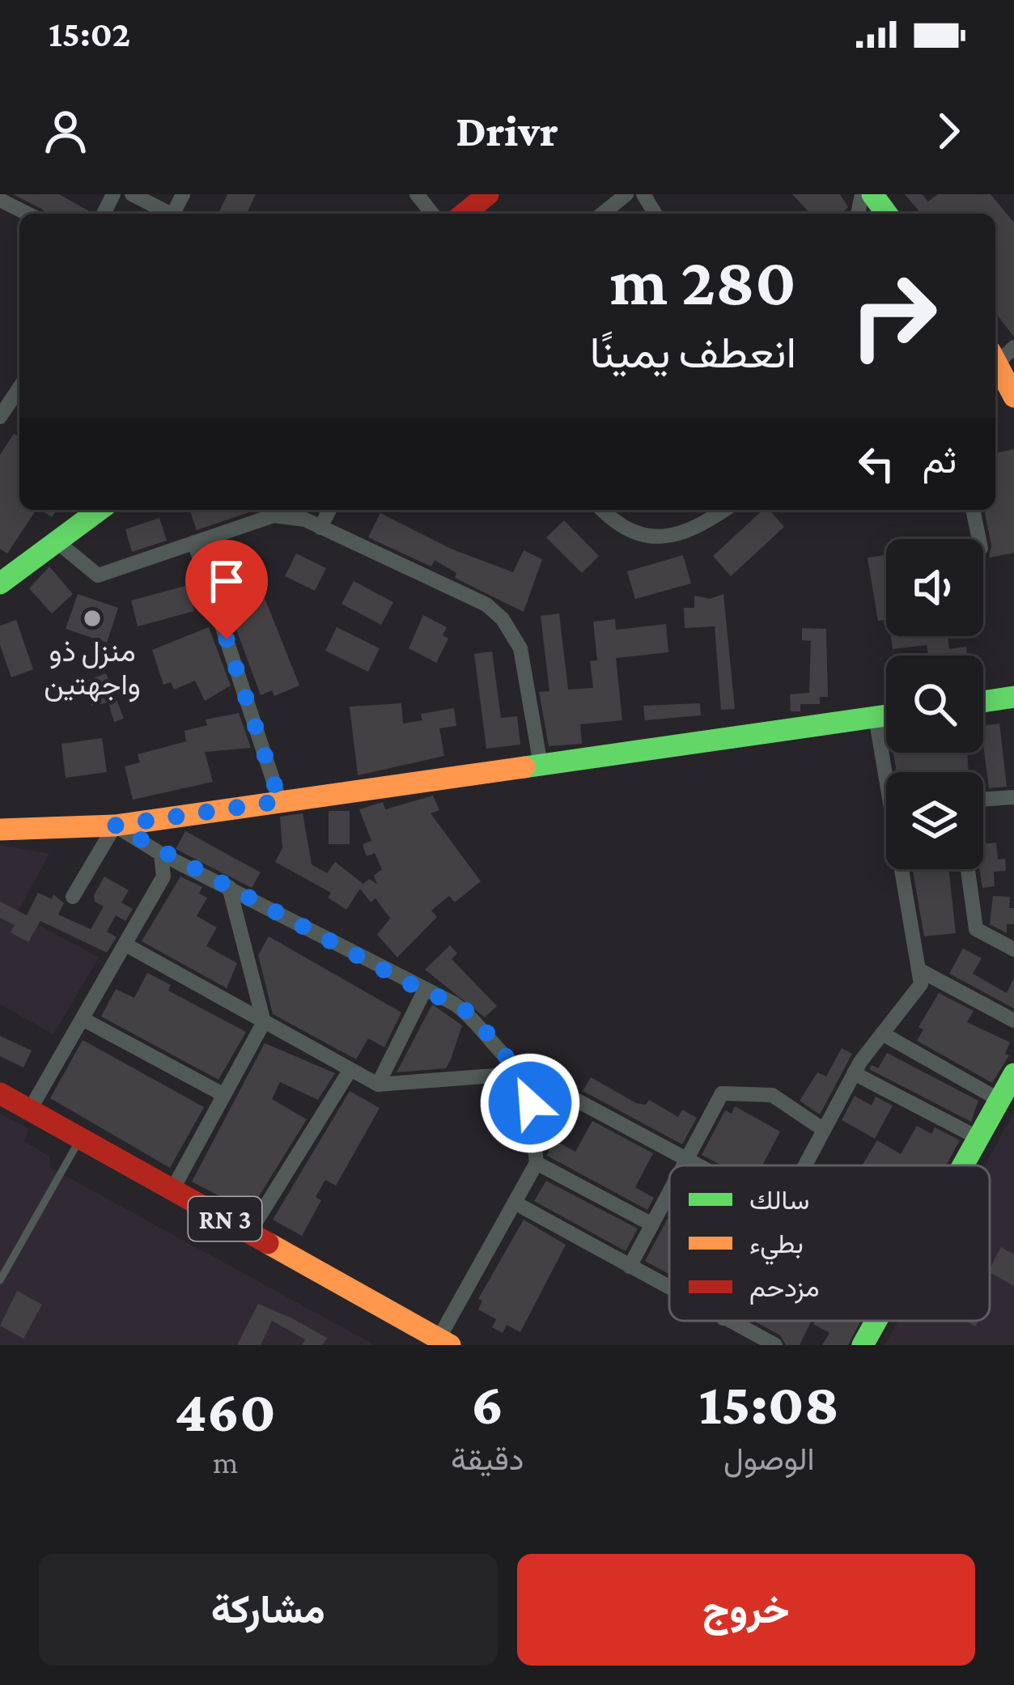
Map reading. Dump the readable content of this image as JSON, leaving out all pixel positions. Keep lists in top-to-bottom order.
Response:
{
  "streets": {
    "street": ["RN 3"]
  },
  "places": ["منزل ذو واجهتين"],
  "legend": ["سالك", "بطيء", "مزدحم"],
  "page": {
    "status": "15:02",
    "header": "Drivr",
    "turn": ["280 m", "انعطف يمينًا"],
    "then": "ثم",
    "eta": [
      "15:08",
      "الوصول",
      "6",
      "دقيقة",
      "460",
      "m"
    ],
    "buttons": ["خروج", "مشاركة"]
  }
}
